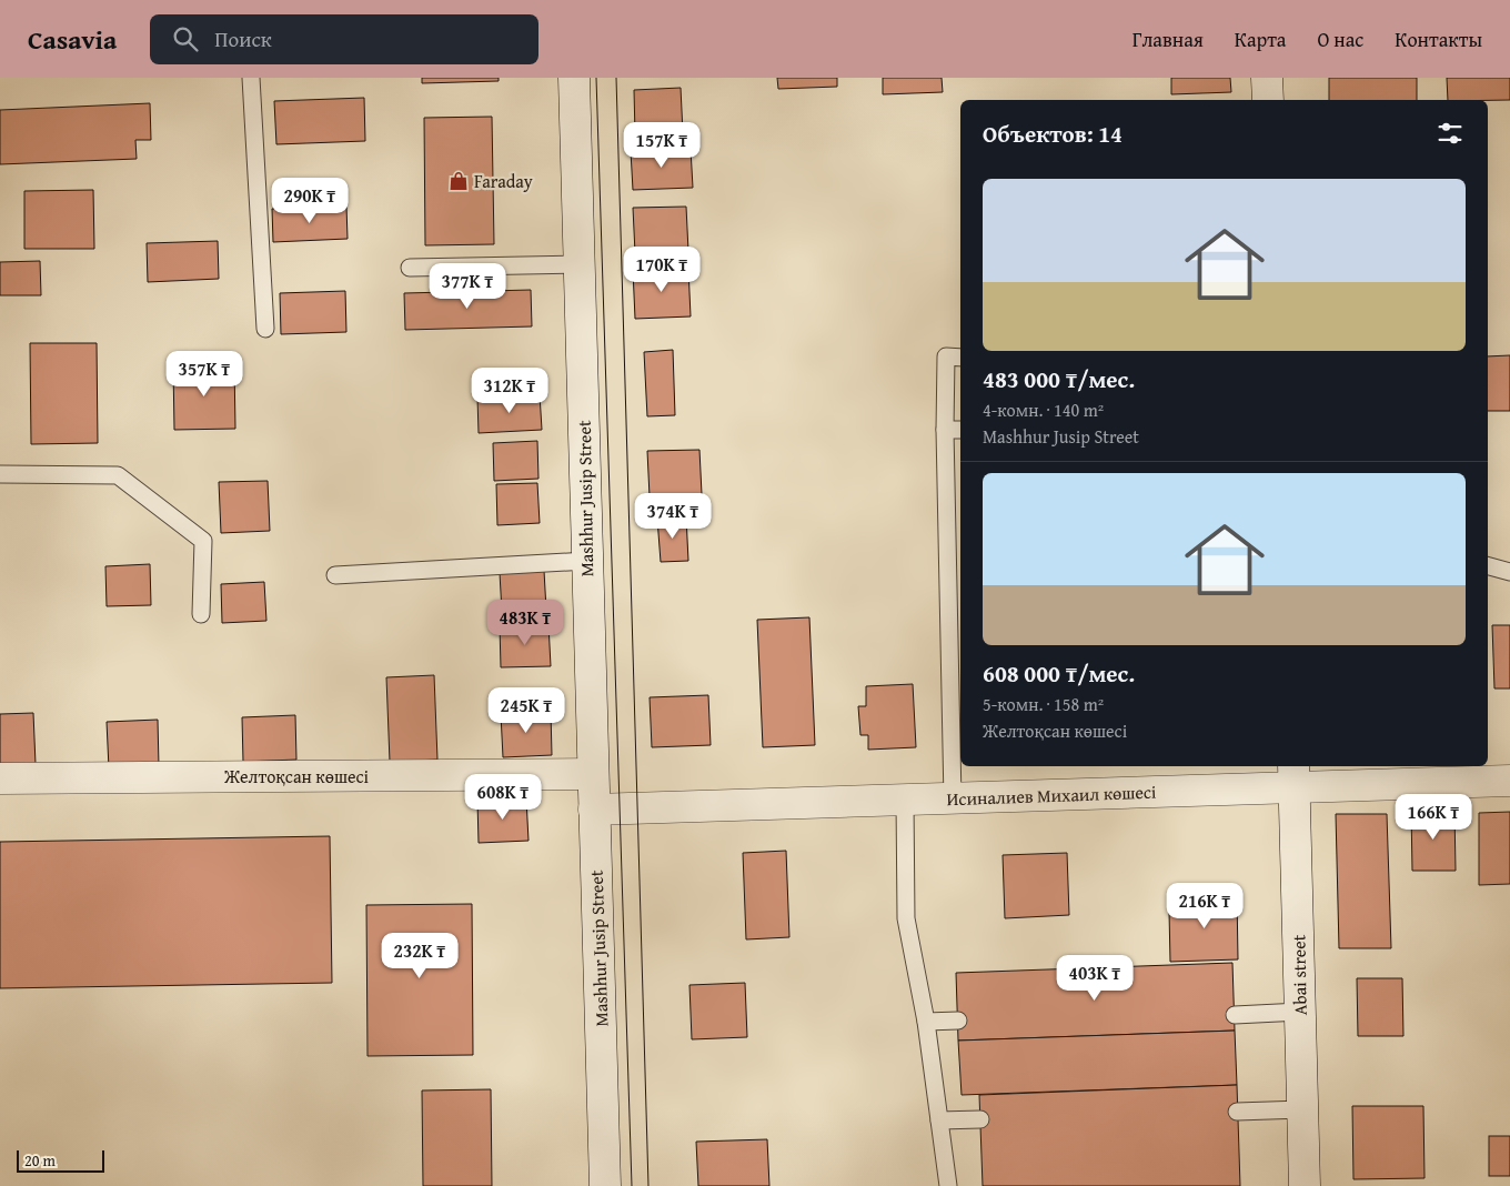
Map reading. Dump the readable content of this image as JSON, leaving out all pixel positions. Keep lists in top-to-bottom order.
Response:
{
  "streets": {
    "street": [
      "Mashhur Jusip Street",
      "Желтоқсан көшесі",
      "Исиналиев Михаил көшесі",
      "Abai street"
    ]
  },
  "crossings": [
    ["Mashhur Jusip Street", "Желтоқсан көшесі"],
    ["Mashhur Jusip Street", "Исиналиев Михаил көшесі"],
    ["Исиналиев Михаил көшесі", "Abai street"]
  ],
  "places": {
    "shop": ["Faraday"]
  },
  "scale_bar": "20 m",
  "page": {
    "header": "Casavia",
    "search": "Поиск",
    "nav": [
      "Главная",
      "Карта",
      "О нас",
      "Контакты"
    ],
    "heading": "Объектов: 14",
    "price": [
      "157K ₸",
      "290K ₸",
      "170K ₸",
      "377K ₸",
      "357K ₸",
      "312K ₸",
      "374K ₸",
      "483K ₸",
      "245K ₸",
      "608K ₸",
      "166K ₸",
      "216K ₸",
      "232K ₸",
      "403K ₸"
    ],
    "list": [
      {
        "name": "483 000 ₸/мес.",
        "note": "4-комн. · 140 m² · Mashhur Jusip Street"
      },
      {
        "name": "608 000 ₸/мес.",
        "note": "5-комн. · 158 m² · Желтоқсан көшесі"
      }
    ],
    "scale": "20 m"
  }
}
